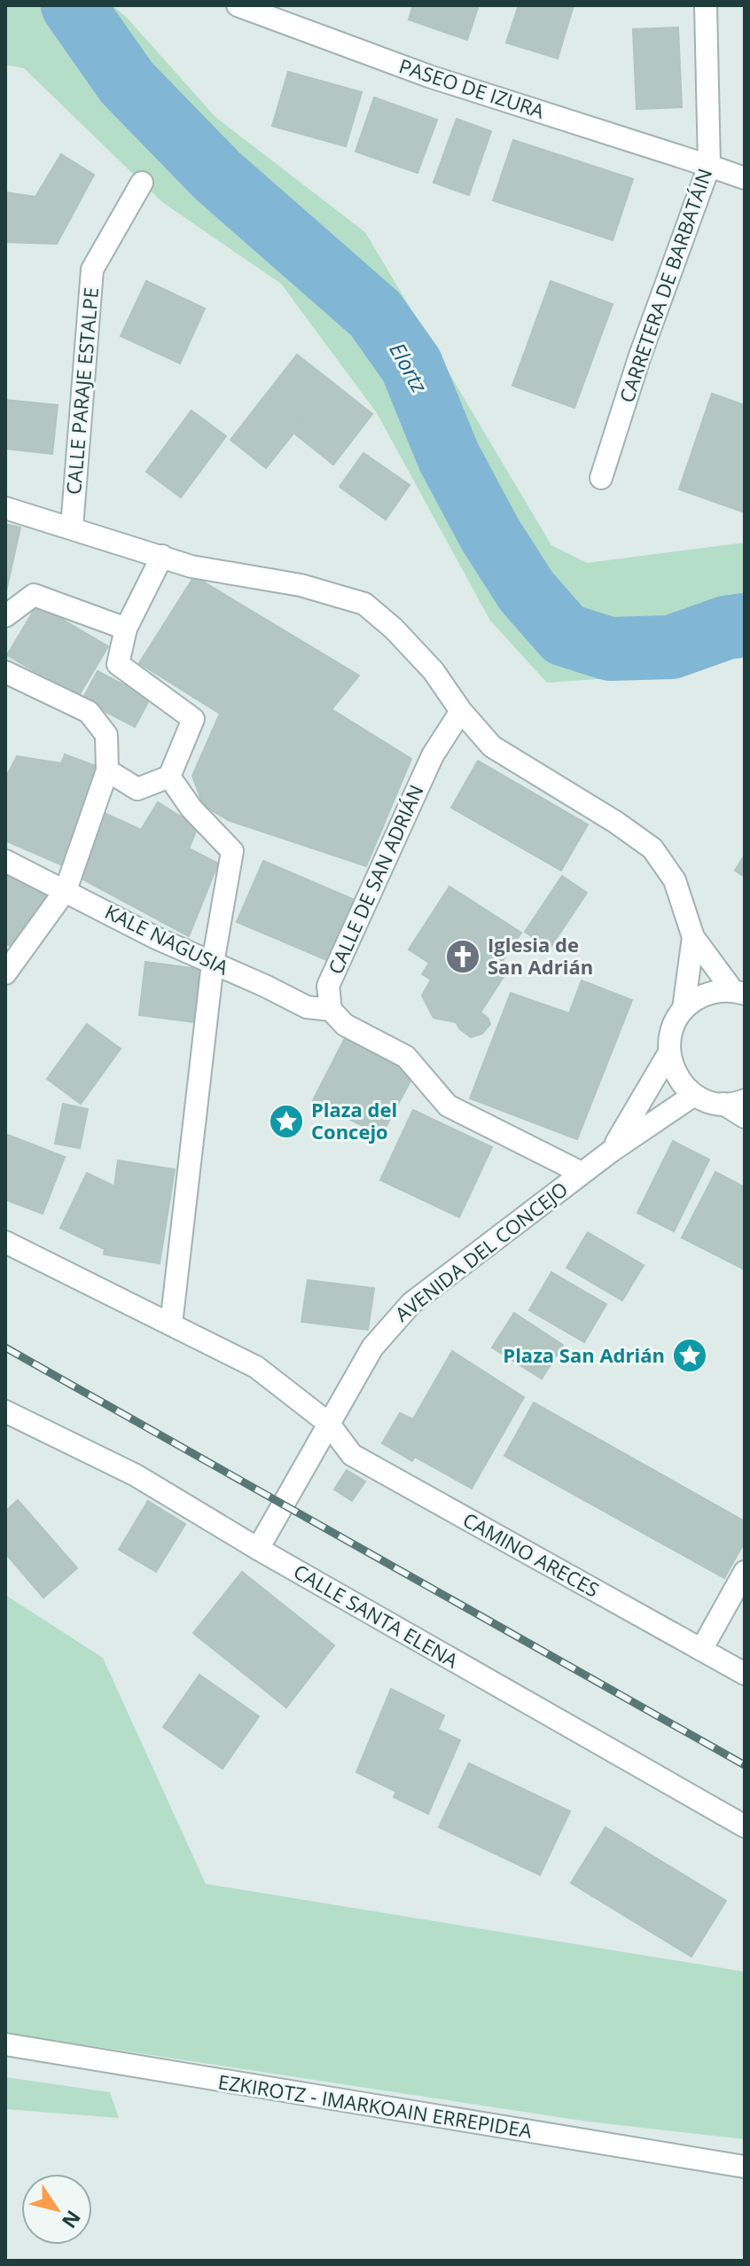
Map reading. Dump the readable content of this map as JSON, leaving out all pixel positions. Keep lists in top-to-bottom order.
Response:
{
  "streets": {
    "street": [
      "PASEO DE IZURA",
      "CARRETERA DE BARBATÁIN",
      "CALLE PARAJE ESTALPE",
      "CALLE DE SAN ADRIÁN",
      "KALE NAGUSIA",
      "AVENIDA DEL CONCEJO",
      "CAMINO ARECES",
      "CALLE SANTA ELENA",
      "EZKIROTZ - IMARKOAIN ERREPIDEA"
    ]
  },
  "crossings": [
    ["PASEO DE IZURA", "CARRETERA DE BARBATÁIN"],
    ["CALLE DE SAN ADRIÁN", "KALE NAGUSIA"],
    ["AVENIDA DEL CONCEJO", "CAMINO ARECES"],
    ["AVENIDA DEL CONCEJO", "CALLE SANTA ELENA"]
  ],
  "water": ["Elortz"],
  "places": {
    "church": ["Iglesia de San Adrián"],
    "place": ["Plaza del Concejo", "Plaza San Adrián"]
  },
  "north": "bottom right"
}
